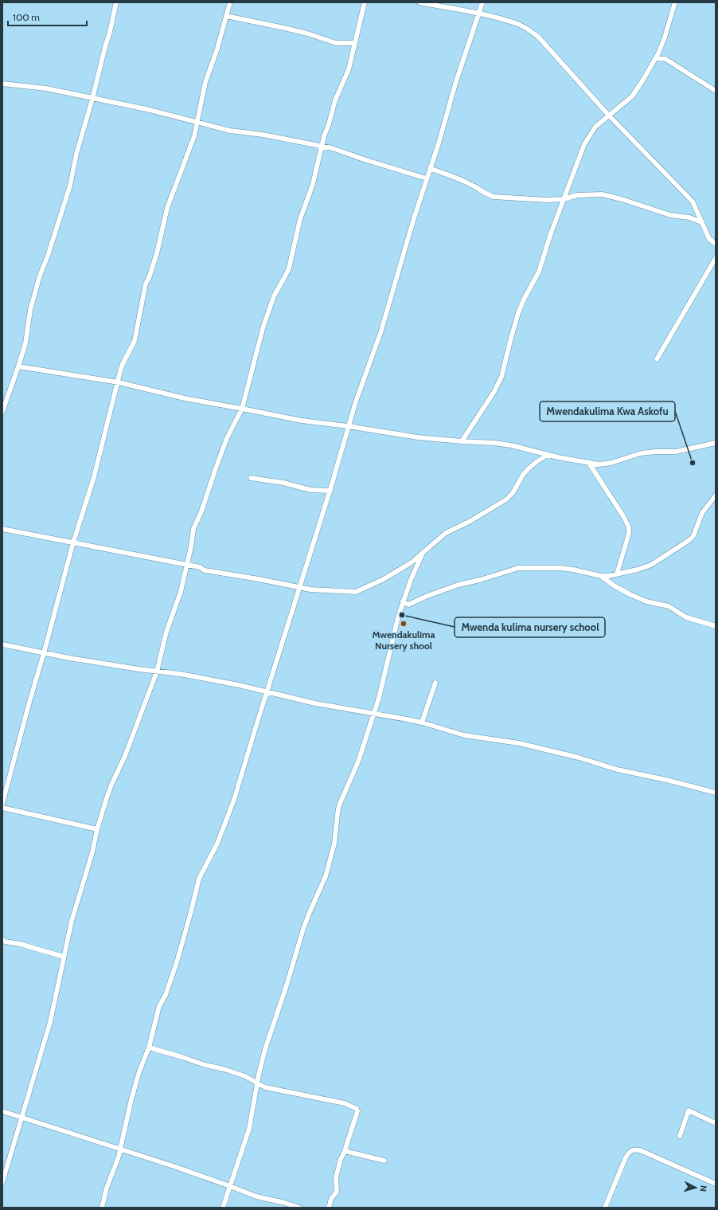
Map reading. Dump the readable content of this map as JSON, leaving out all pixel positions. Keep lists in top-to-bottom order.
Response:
{
  "places": ["Mwendakulima Kwa Askofu", "Mwenda kulima nursery school", "Mwendakulima Nursery shool"],
  "scale_bar": "100 m",
  "north": "right"
}
